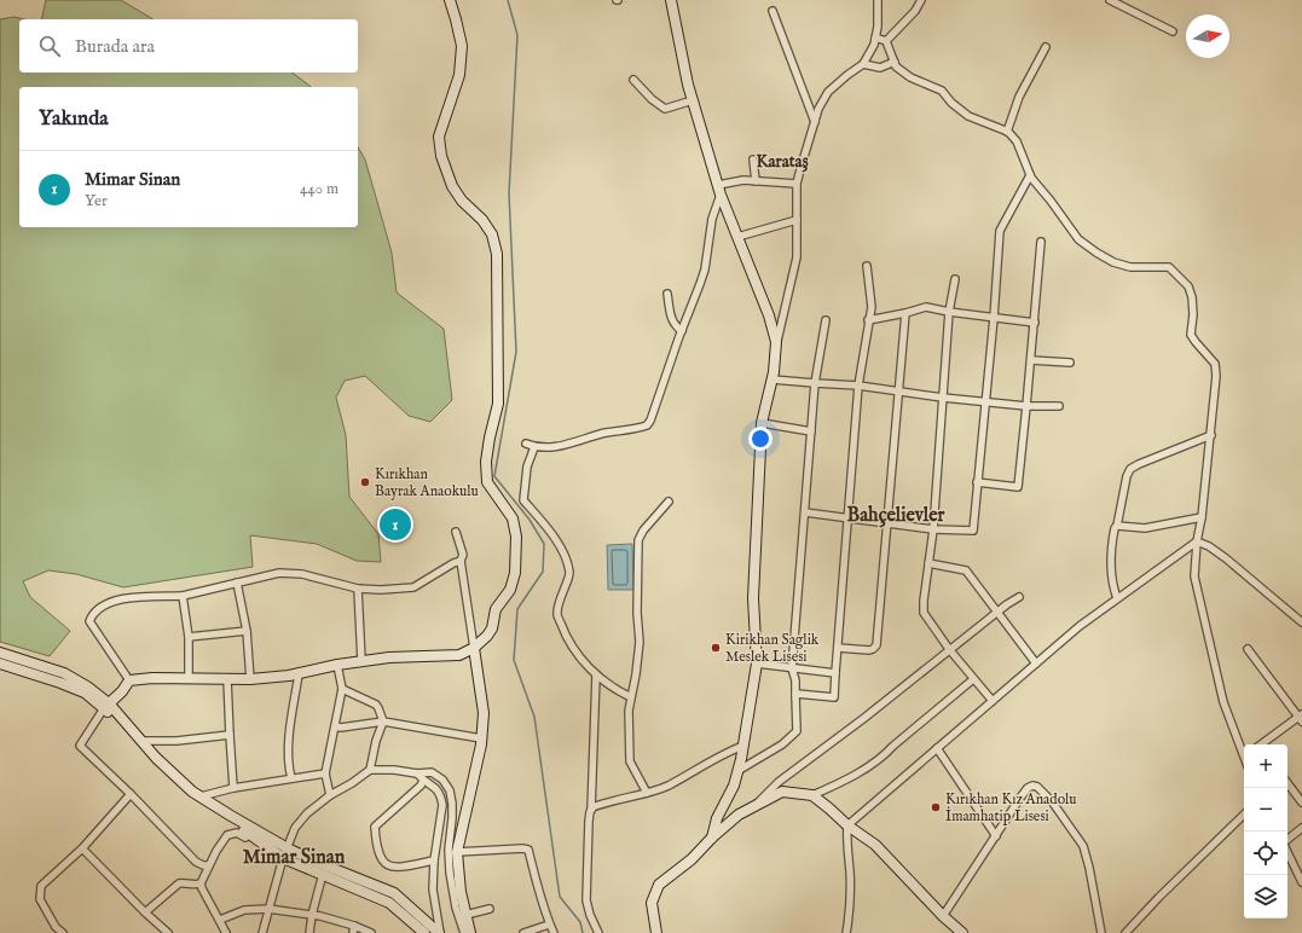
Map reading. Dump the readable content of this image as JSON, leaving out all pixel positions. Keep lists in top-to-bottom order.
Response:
{
  "districts": ["Karataş", "Bahçelievler", "Mimar Sinan"],
  "places": ["Kırıkhan Bayrak Anaokulu", "Kirikhan Saglik Meslek Lisesi", "Kırıkhan Kız Anadolu İmamhatip Lisesi"],
  "north": "right",
  "page": {
    "search": "Burada ara",
    "heading": "Yakında",
    "list": [
      {
        "mark": "1",
        "name": "Mimar Sinan",
        "note": "Yer",
        "value": "440 m"
      }
    ],
    "pins": "1",
    "map_buttons": ["+", "−"]
  }
}
